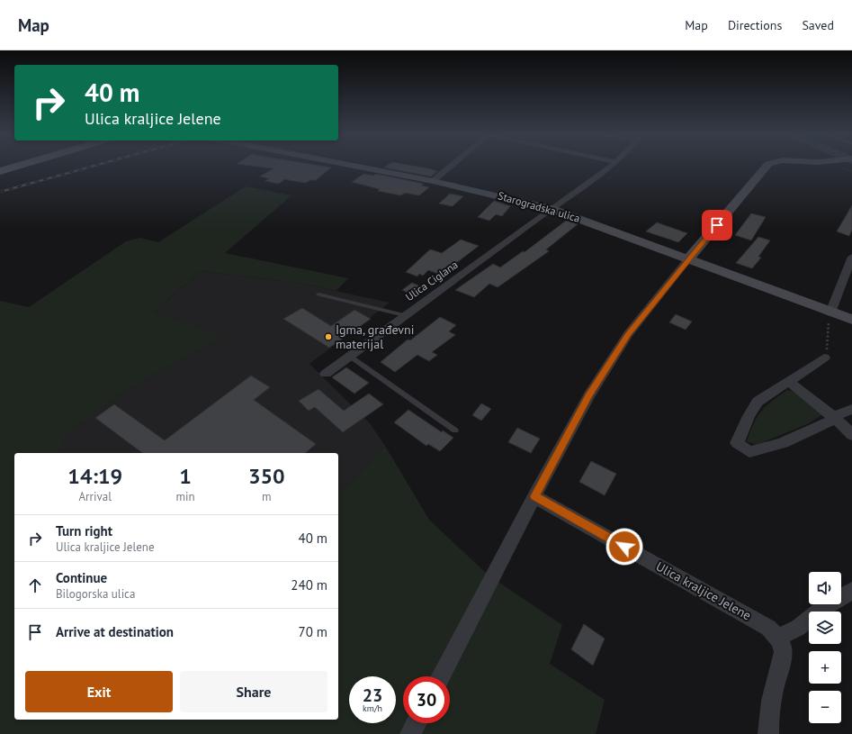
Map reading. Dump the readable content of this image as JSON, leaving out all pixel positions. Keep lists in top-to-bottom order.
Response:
{
  "streets": {
    "main road": ["Starogradska ulica"],
    "street": ["Ulica Ciglana", "Ulica kraljice Jelene"]
  },
  "crossings": [
    ["Starogradska ulica", "Ulica Ciglana"]
  ],
  "places": ["Igma, građevni materijal"],
  "page": {
    "header": "Map",
    "nav": ["Map", "Directions", "Saved"],
    "turn": ["40 m", "Ulica kraljice Jelene"],
    "eta": [
      "14:19",
      "Arrival",
      "1",
      "min",
      "350",
      "m"
    ],
    "list": [
      {
        "name": "Turn right",
        "note": "Ulica kraljice Jelene",
        "value": "40 m"
      },
      {
        "name": "Continue",
        "note": "Bilogorska ulica",
        "value": "240 m"
      },
      {
        "name": "Arrive at destination",
        "value": "70 m"
      }
    ],
    "map_buttons": ["+", "−"],
    "buttons": ["Exit", "Share"],
    "speed": "23 km/h",
    "limit": "30"
  }
}
